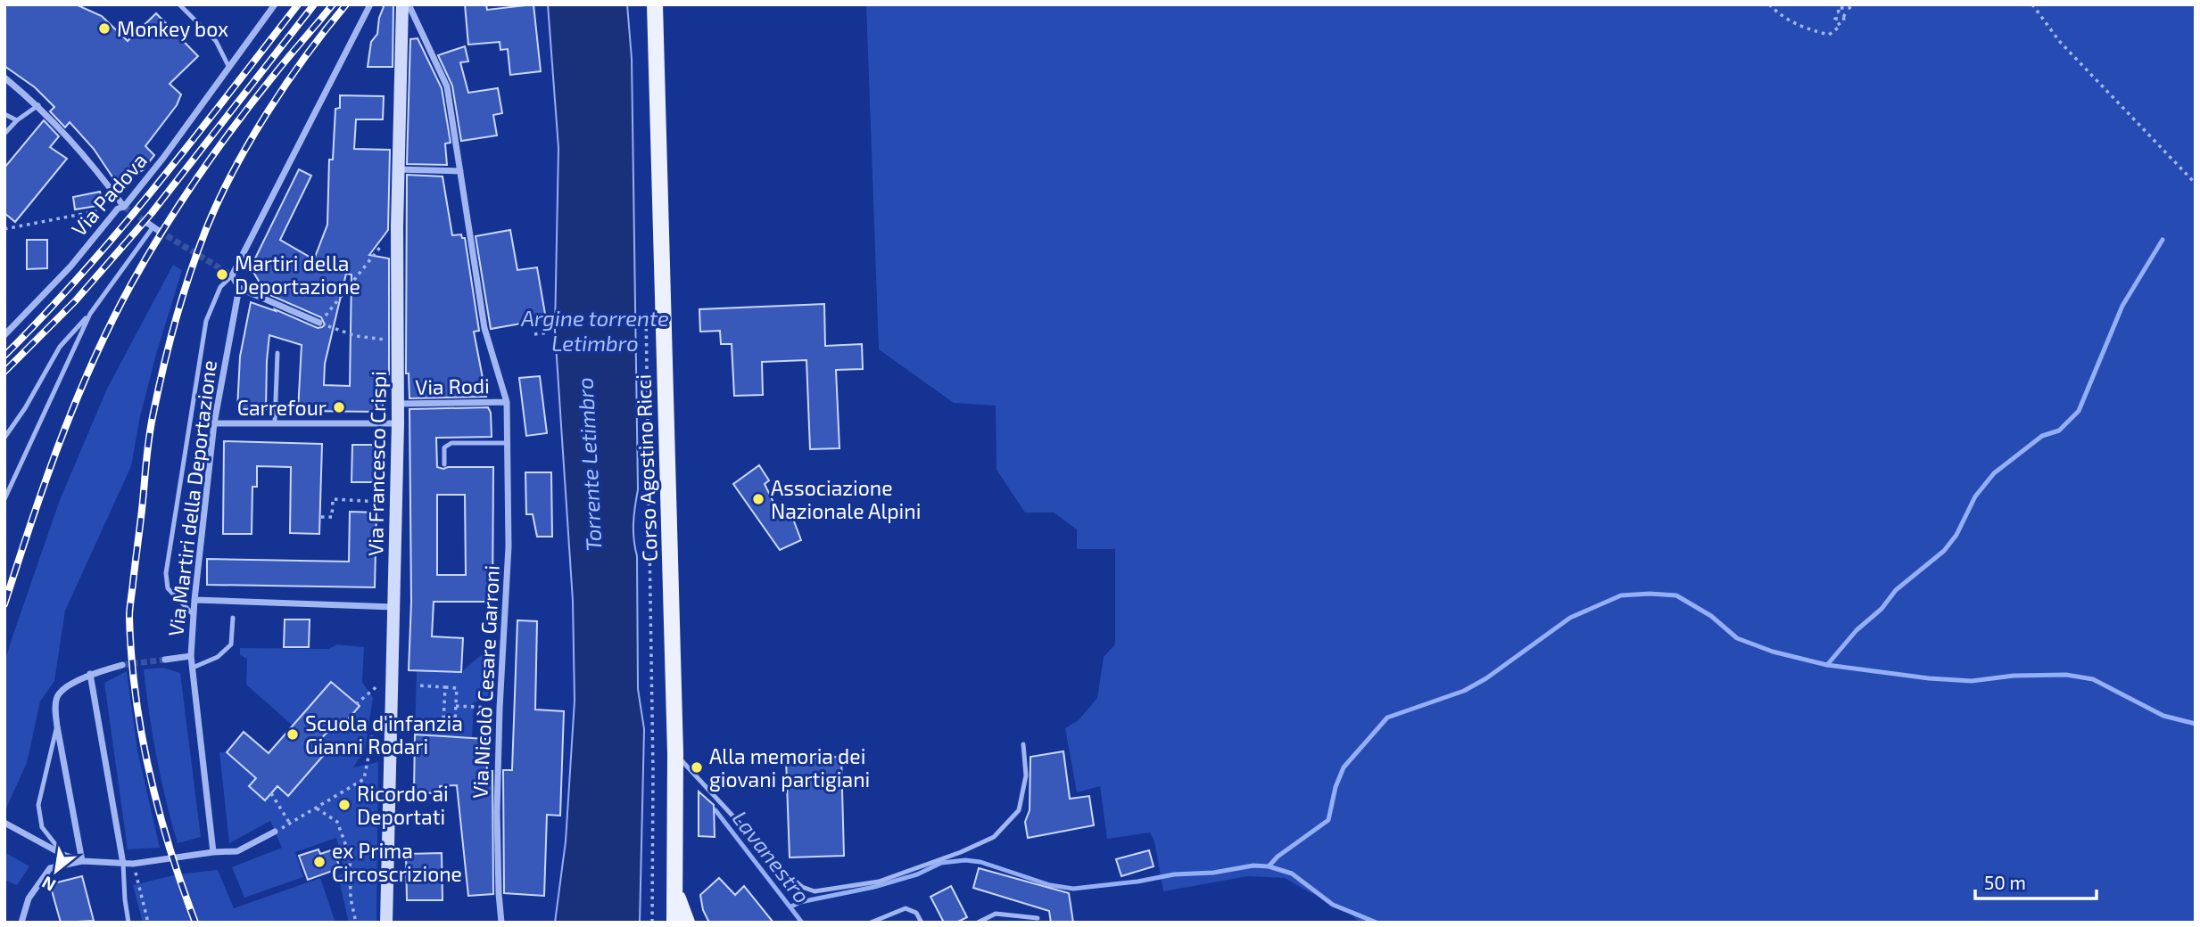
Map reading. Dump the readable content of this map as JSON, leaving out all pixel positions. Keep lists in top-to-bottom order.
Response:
{
  "streets": {
    "main road": ["Corso Agostino Ricci"],
    "street": [
      "Via Padova",
      "Via Rodi",
      "Via Francesco Crispi",
      "Via Martiri della Deportazione",
      "Via Nicolò Cesare Garroni"
    ]
  },
  "crossings": [
    ["Via Rodi", "Via Francesco Crispi"],
    ["Via Rodi", "Via Nicolò Cesare Garroni"]
  ],
  "water": ["Argine torrente Letimbro", "Torrente Letimbro", "Lavanestro"],
  "places": [
    "Monkey box",
    "Martiri della Deportazione",
    "Carrefour",
    "Associazione Nazionale Alpini",
    "Scuola d'infanzia Gianni Rodari",
    "Alla memoria dei giovani partigiani",
    "Ricordo ai Deportati",
    "ex Prima Circoscrizione"
  ],
  "scale_bar": "50 m",
  "north": "bottom left"
}
